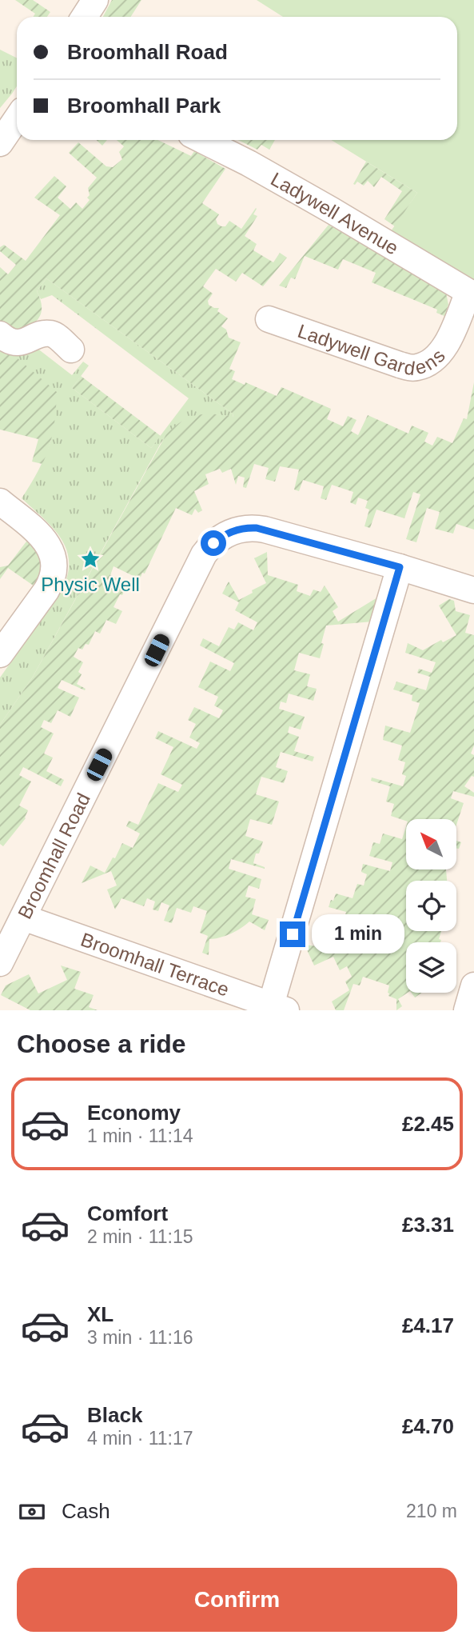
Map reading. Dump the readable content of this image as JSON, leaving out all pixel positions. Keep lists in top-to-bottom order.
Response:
{
  "streets": {
    "street": [
      "Ladywell Avenue",
      "Ladywell Gardens",
      "Broomhall Road",
      "Broomhall Terrace"
    ]
  },
  "crossings": [
    ["Ladywell Avenue", "Ladywell Gardens"],
    ["Broomhall Road", "Broomhall Terrace"]
  ],
  "places": {
    "place": ["Physic Well"]
  },
  "north": "top left",
  "page": {
    "banner": ["Broomhall Road", "Broomhall Park"],
    "bubble": "1 min",
    "heading": "Choose a ride",
    "list": [
      {
        "name": "Economy",
        "note": "1 min · 11:14",
        "value": "£2.45"
      },
      {
        "name": "Comfort",
        "note": "2 min · 11:15",
        "value": "£3.31"
      },
      {
        "name": "XL",
        "note": "3 min · 11:16",
        "value": "£4.17"
      },
      {
        "name": "Black",
        "note": "4 min · 11:17",
        "value": "£4.70"
      }
    ],
    "pay": ["Cash", "210 m"],
    "buttons": "Confirm"
  }
}
